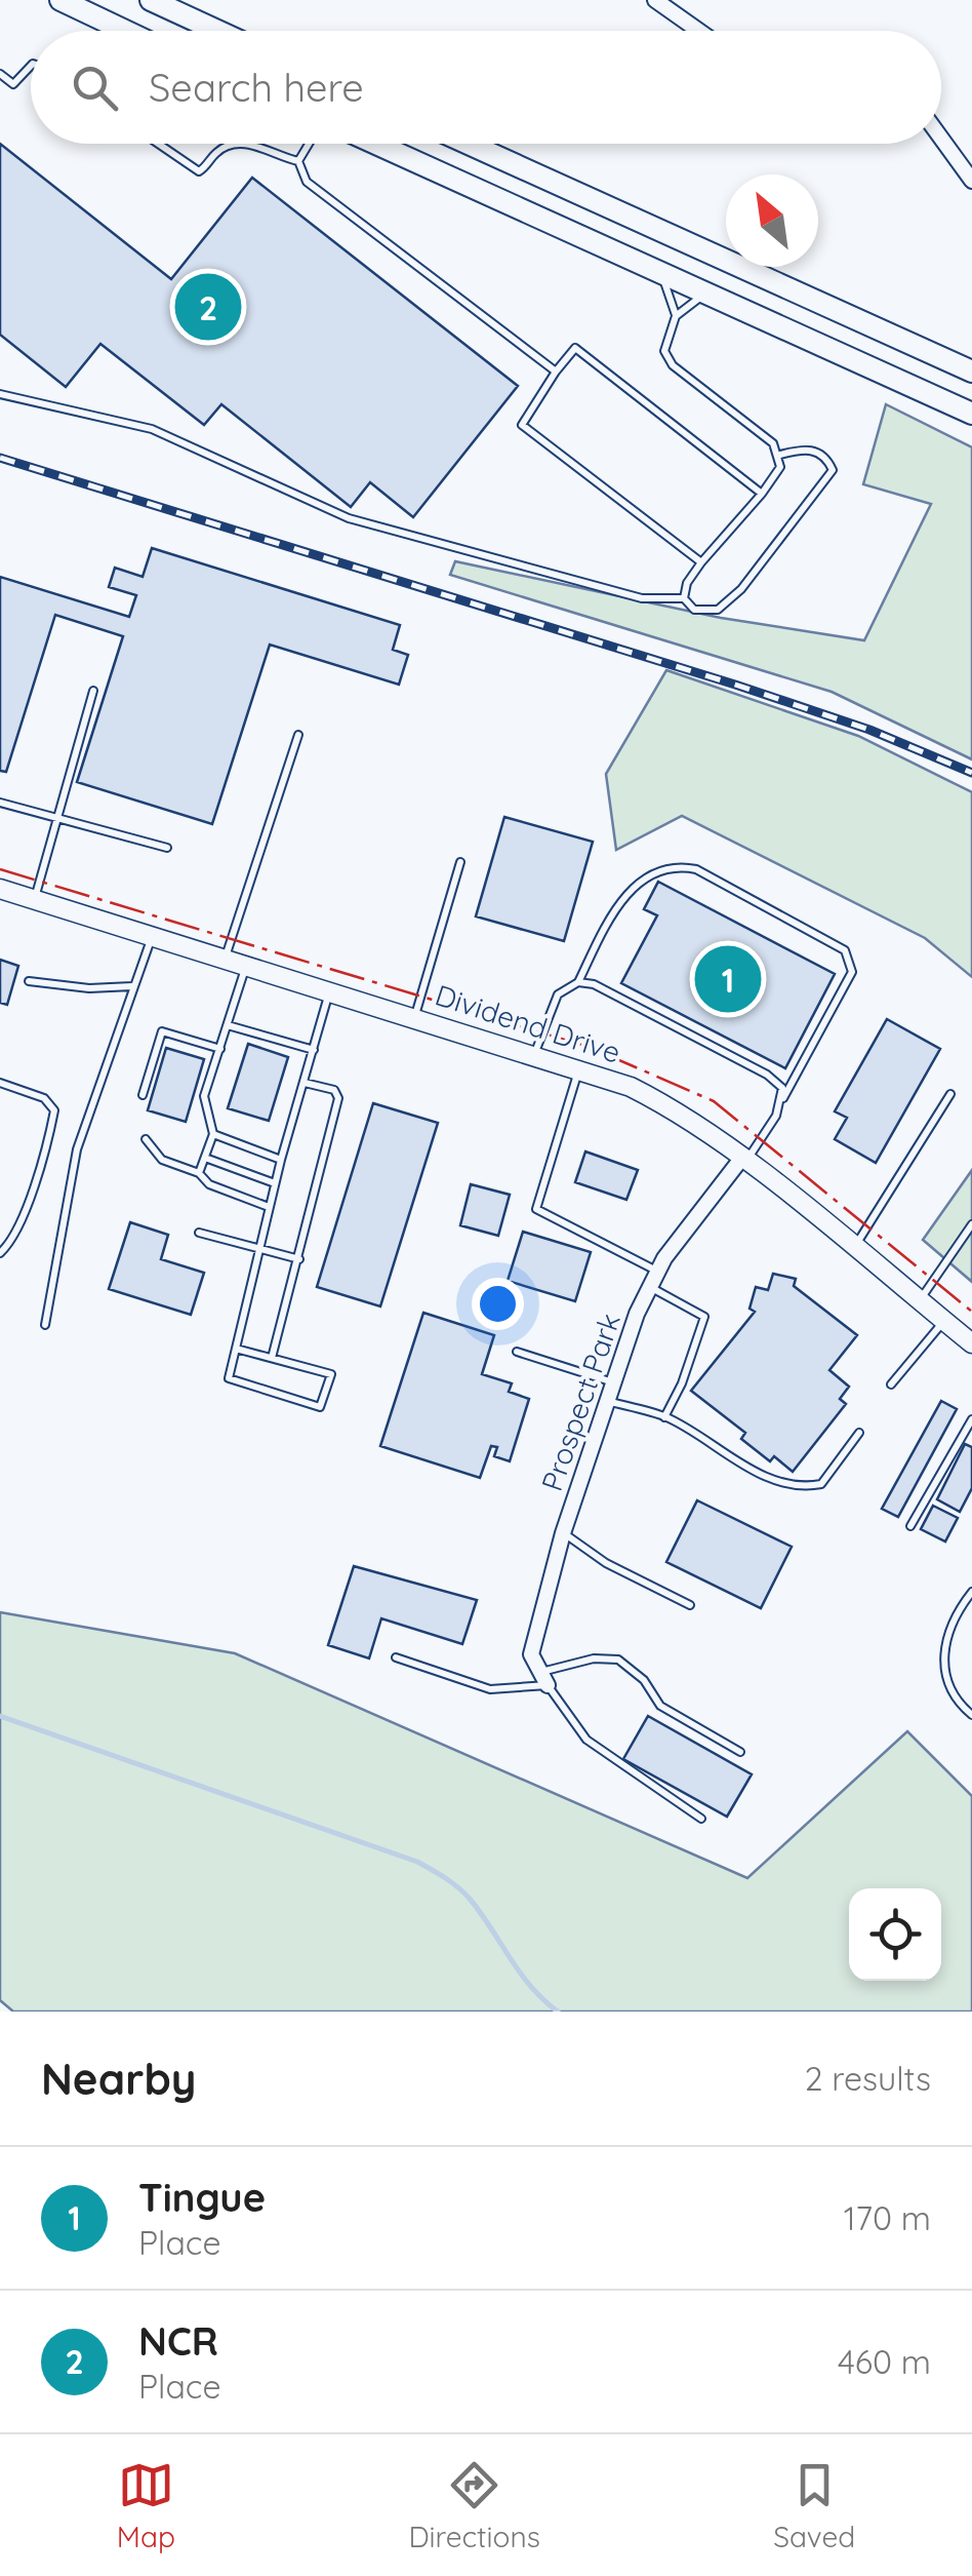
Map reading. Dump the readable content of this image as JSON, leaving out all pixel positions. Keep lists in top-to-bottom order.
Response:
{
  "streets": {
    "street": ["Dividend Drive", "Prospect Park"]
  },
  "crossings": [
    ["Dividend Drive", "Prospect Park"]
  ],
  "north": "top left",
  "page": {
    "search": "Search here",
    "pins": ["2", "1"],
    "heading": ["Nearby", "2 results"],
    "list": [
      {
        "mark": "1",
        "name": "Tingue",
        "note": "Place",
        "value": "170 m"
      },
      {
        "mark": "2",
        "name": "NCR",
        "note": "Place",
        "value": "460 m"
      }
    ],
    "nav": ["Map", "Directions", "Saved"]
  }
}
